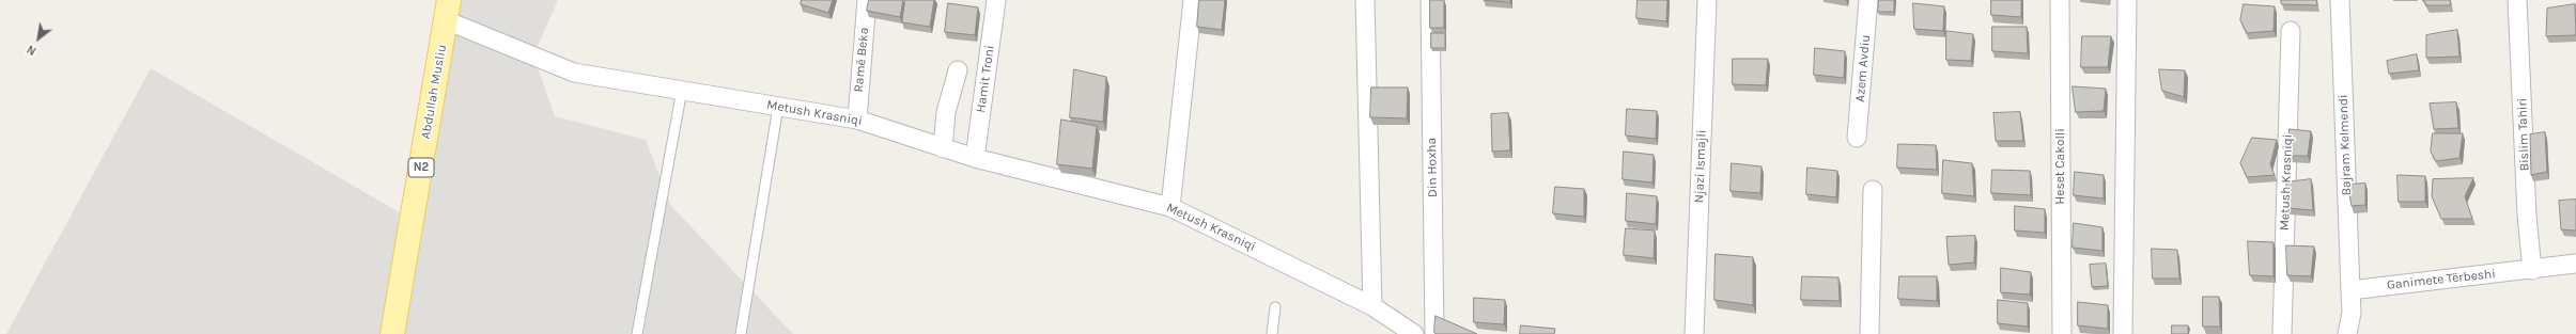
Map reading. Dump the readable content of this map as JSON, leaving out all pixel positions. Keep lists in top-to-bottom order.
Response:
{
  "streets": {
    "main road": ["Abdullah Musliu", "N2"],
    "street": [
      "Ramë Beka",
      "Azem Avdiu",
      "Hamit Troni",
      "Metush Krasniqi",
      "Bislim Tahiri",
      "Bajram Kelmendi",
      "Njazi Ismajli",
      "Heset Cakolli",
      "Din Hoxha",
      "Ganimete Tërbeshi"
    ]
  },
  "crossings": [
    ["Ramë Beka", "Metush Krasniqi"],
    ["Hamit Troni", "Metush Krasniqi"],
    ["Abdullah Musliu", "Metush Krasniqi"],
    ["Bislim Tahiri", "Ganimete Tërbeshi"],
    ["Bajram Kelmendi", "Ganimete Tërbeshi"]
  ],
  "north": "bottom left"
}
